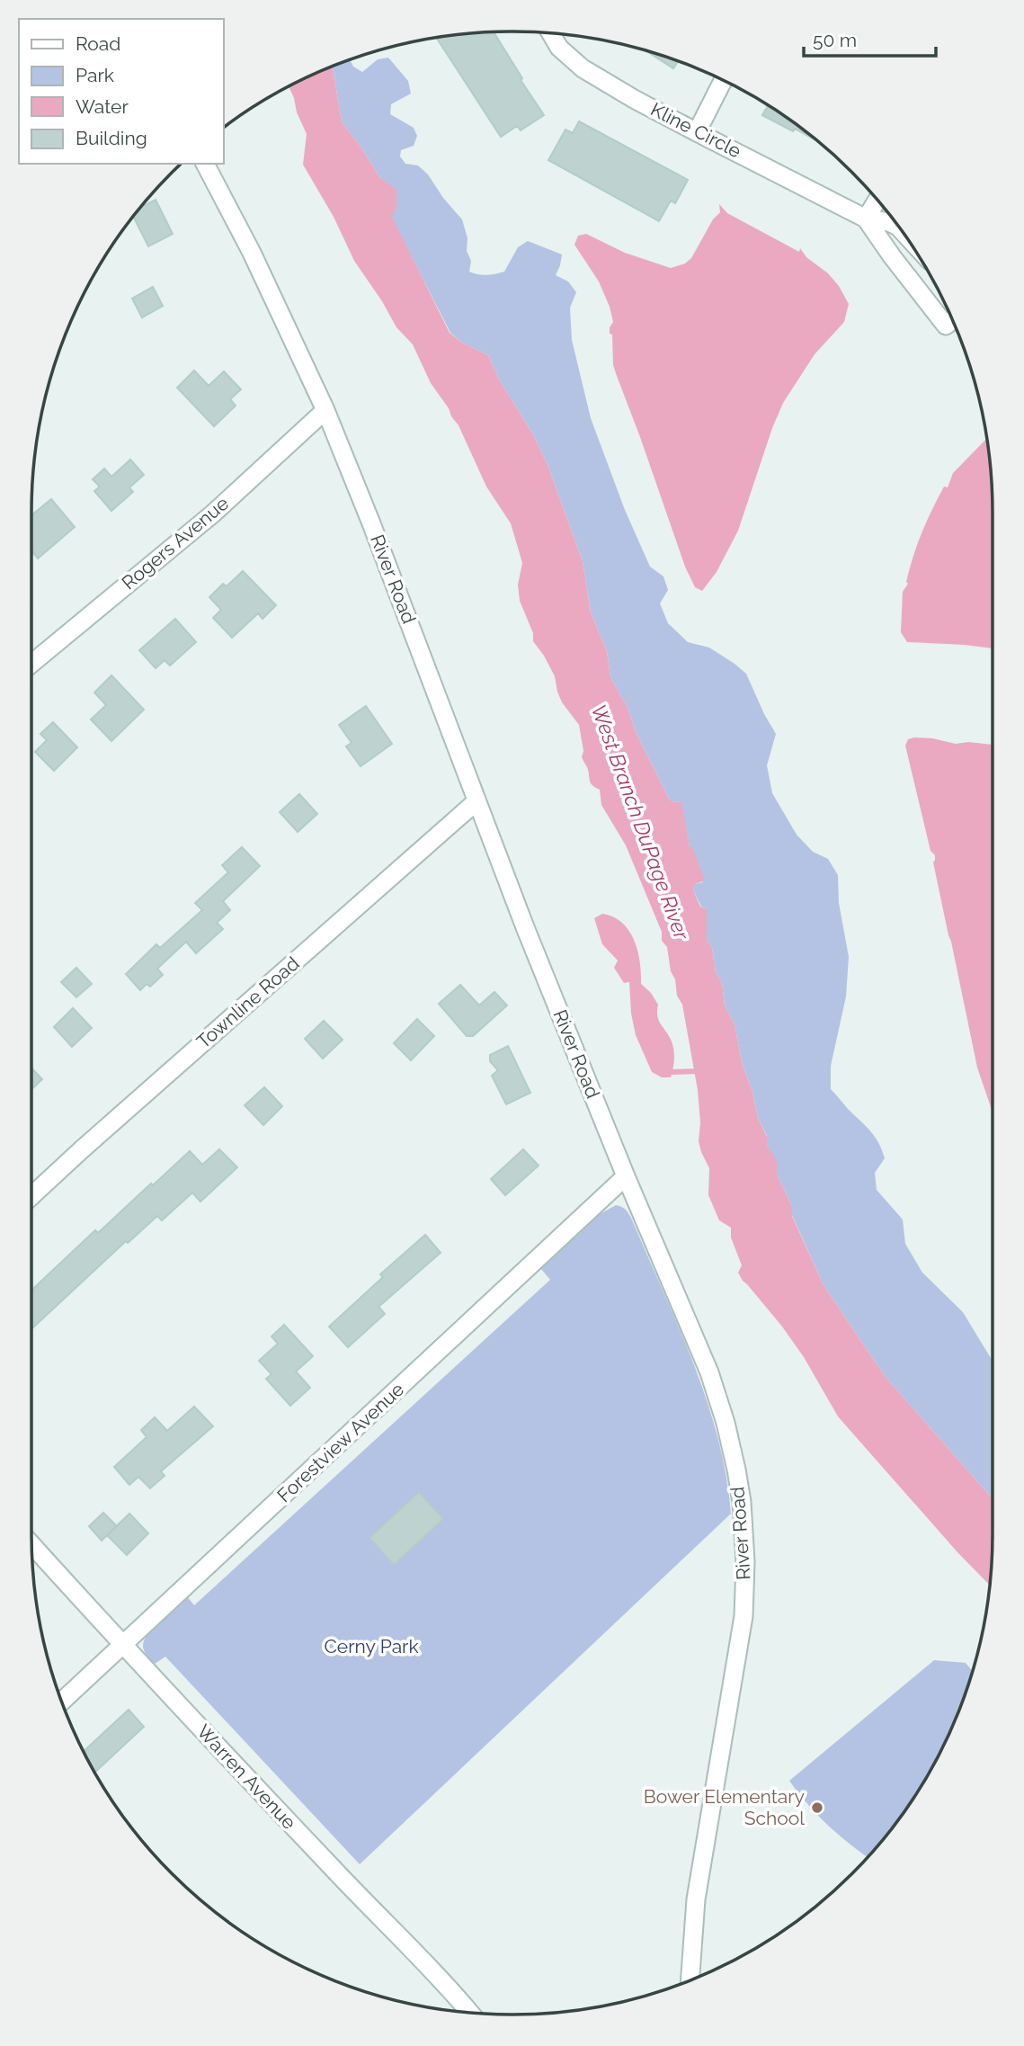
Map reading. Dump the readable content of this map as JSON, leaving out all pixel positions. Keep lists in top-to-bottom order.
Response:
{
  "streets": {
    "street": [
      "Kline Circle",
      "Rogers Avenue",
      "River Road",
      "Townline Road",
      "Forestview Avenue",
      "Warren Avenue"
    ]
  },
  "crossings": [
    ["Rogers Avenue", "River Road"],
    ["River Road", "Townline Road"],
    ["River Road", "Forestview Avenue"],
    ["Forestview Avenue", "Warren Avenue"]
  ],
  "water": ["West Branch DuPage River"],
  "parks": ["Cerny Park"],
  "places": ["Bower Elementary School"],
  "legend": [
    "Road",
    "Park",
    "Water",
    "Building"
  ],
  "scale_bar": "50 m"
}
